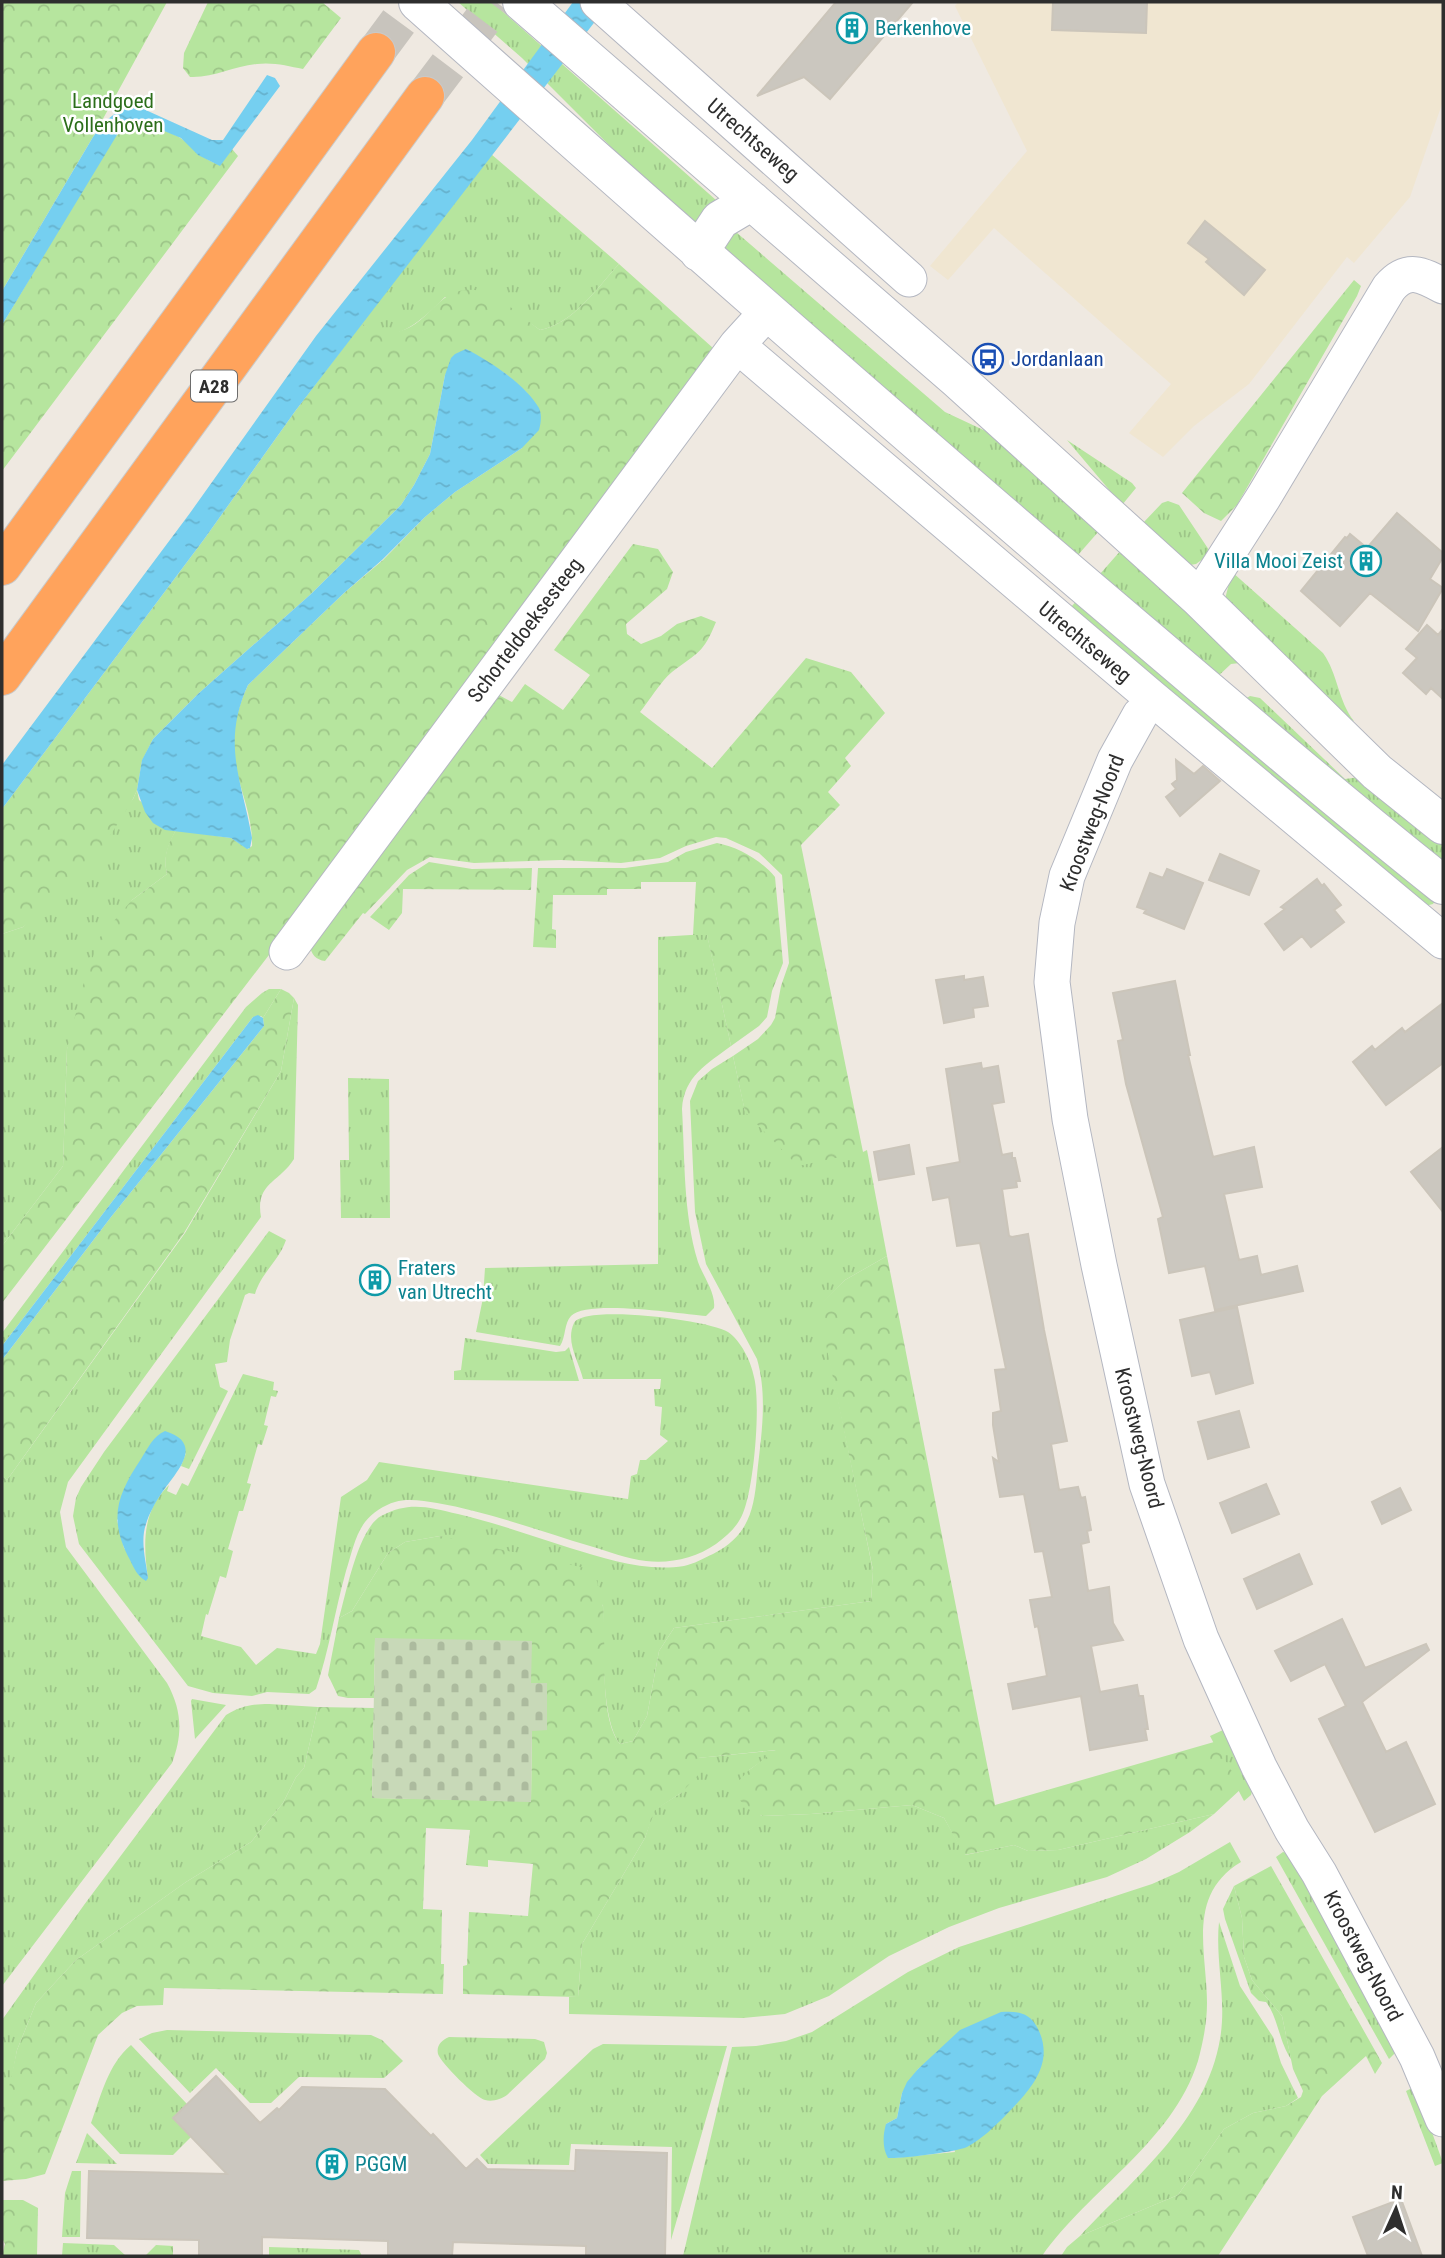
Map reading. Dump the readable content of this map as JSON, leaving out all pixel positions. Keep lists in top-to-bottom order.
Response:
{
  "streets": {
    "highway": ["A28"],
    "main road": ["Utrechtseweg"],
    "street": ["Schorteldoeksesteeg", "Kroostweg-Noord"]
  },
  "crossings": [
    ["Utrechtseweg", "Schorteldoeksesteeg"]
  ],
  "parks": ["Landgoed Vollenhoven"],
  "places": {
    "building": [
      "Berkenhove",
      "Villa Mooi Zeist",
      "Fraters van Utrecht",
      "PGGM"
    ],
    "bus stop": ["Jordanlaan"]
  },
  "north": "top"
}
